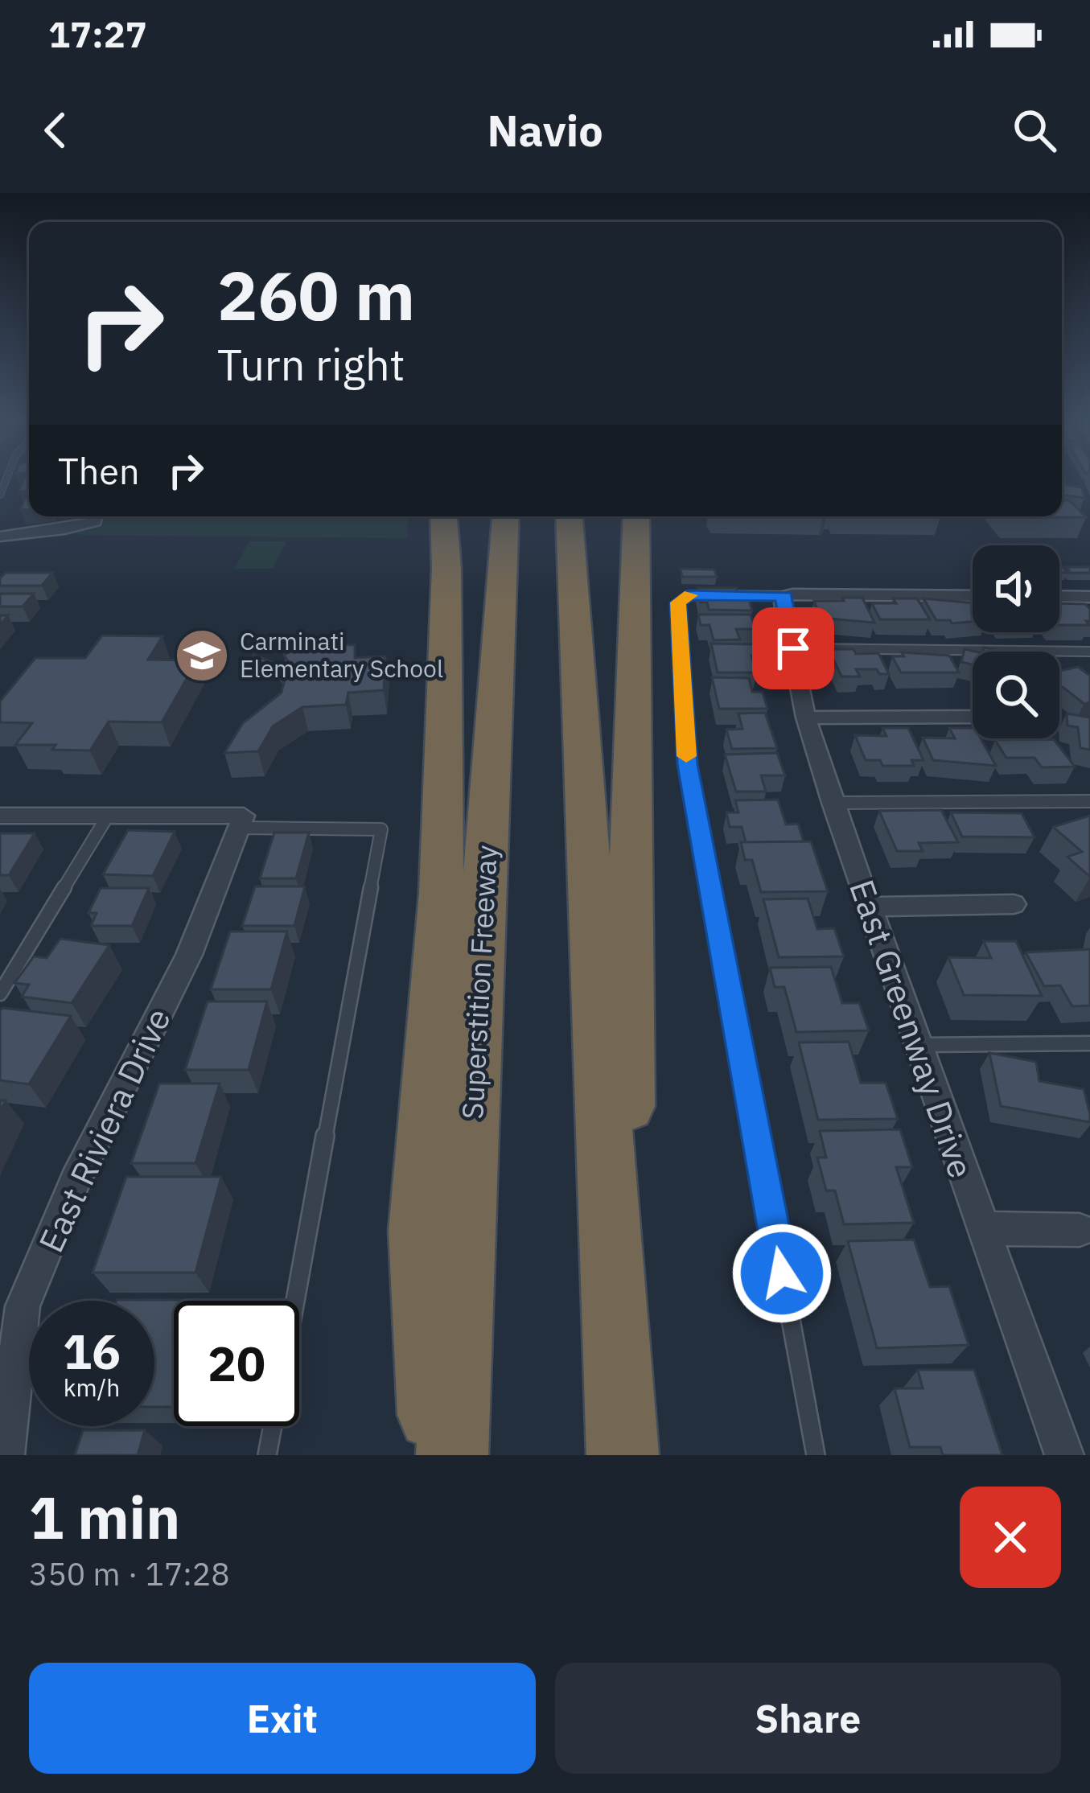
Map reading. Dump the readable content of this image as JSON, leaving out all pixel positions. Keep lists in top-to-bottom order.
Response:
{
  "streets": {
    "highway": ["Superstition Freeway"],
    "street": ["East Greenway Drive", "East Riviera Drive"]
  },
  "places": {
    "school or university": ["Carminati Elementary School"]
  },
  "page": {
    "status": "17:27",
    "header": "Navio",
    "turn": ["260 m", "Turn right"],
    "then": "Then",
    "speed": "16 km/h",
    "limit": "20",
    "heading": ["1 min", "350 m · 17:28"],
    "buttons": ["Exit", "Share"]
  }
}
